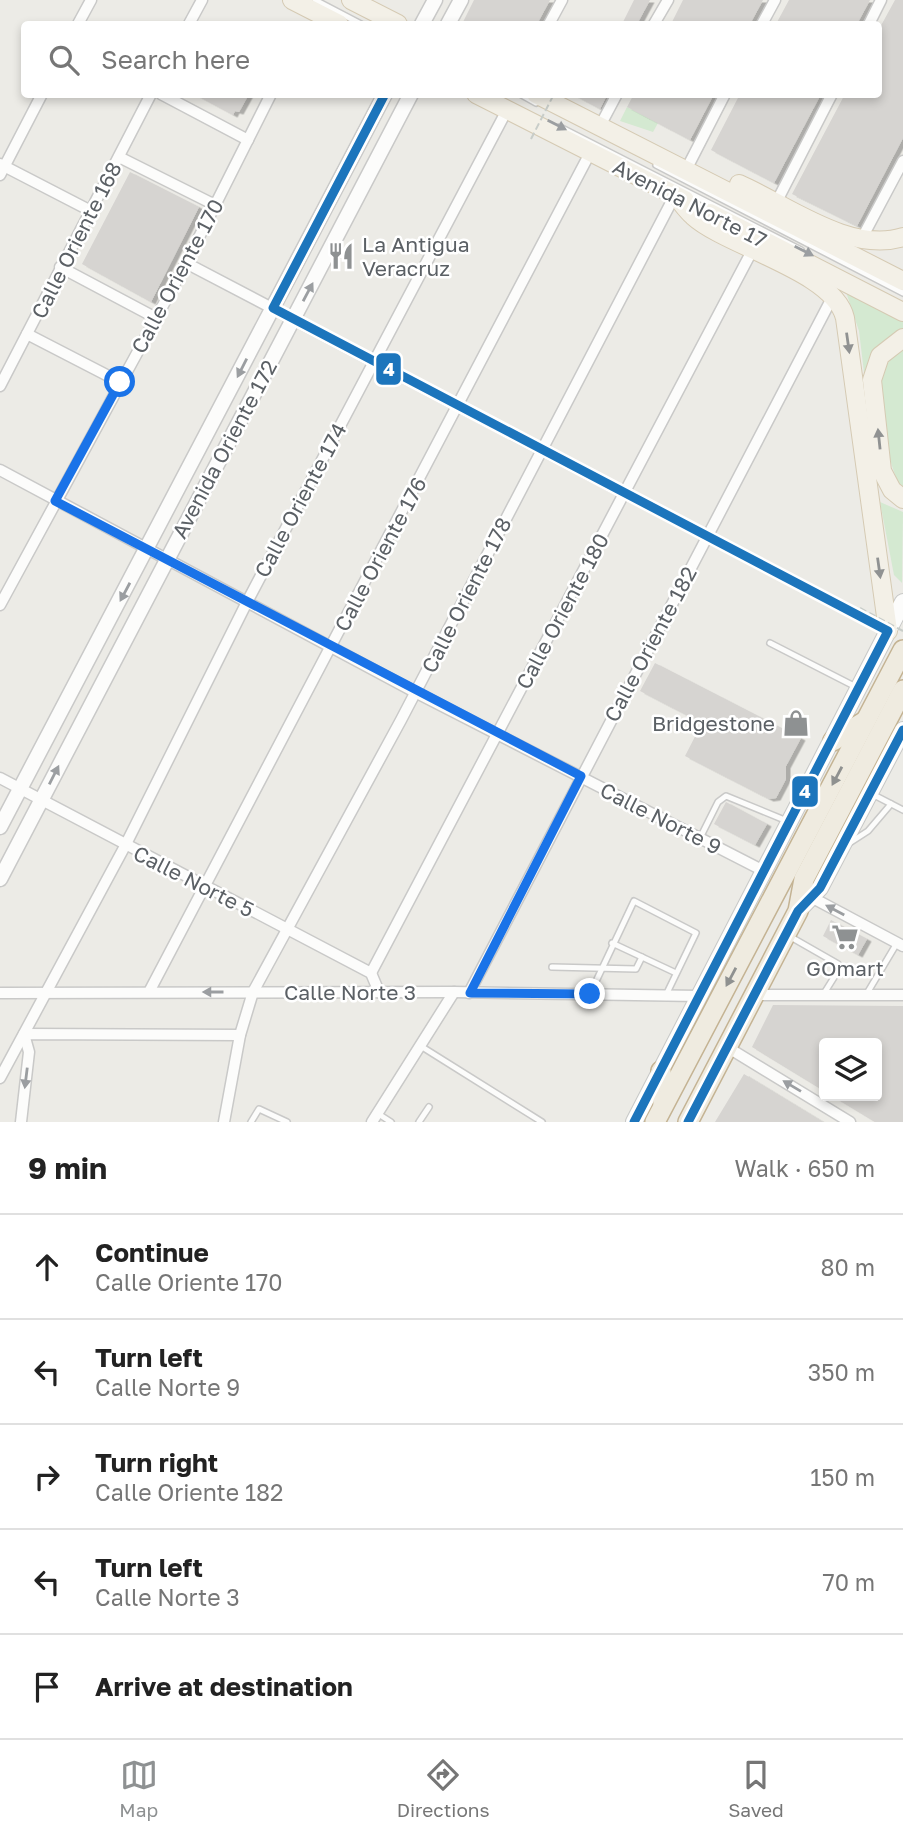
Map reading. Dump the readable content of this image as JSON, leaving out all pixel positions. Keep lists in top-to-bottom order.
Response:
{
  "streets": {
    "main road": ["Avenida Norte 17"],
    "street": [
      "Calle Oriente 168",
      "Calle Oriente 170",
      "Avenida Oriente 172",
      "Calle Oriente 174",
      "Calle Oriente 176",
      "Calle Oriente 178",
      "Calle Oriente 180",
      "Calle Oriente 182",
      "Calle Norte 9",
      "Calle Norte 5",
      "Calle Norte 3"
    ]
  },
  "crossings": [
    ["Avenida Norte 17", "Calle Oriente 174"],
    ["Avenida Norte 17", "Calle Oriente 176"],
    ["Avenida Norte 17", "Calle Oriente 178"],
    ["Calle Oriente 170", "Calle Norte 9"],
    ["Avenida Oriente 172", "Calle Norte 9"],
    ["Avenida Oriente 172", "Calle Norte 5"],
    ["Calle Oriente 174", "Calle Norte 9"],
    ["Calle Oriente 174", "Calle Norte 5"],
    ["Calle Oriente 174", "Calle Norte 3"],
    ["Calle Oriente 176", "Calle Norte 9"],
    ["Calle Oriente 176", "Calle Norte 5"],
    ["Calle Oriente 176", "Calle Norte 3"],
    ["Calle Oriente 178", "Calle Norte 9"],
    ["Calle Oriente 178", "Calle Norte 5"],
    ["Calle Oriente 178", "Calle Norte 3"],
    ["Calle Oriente 180", "Calle Norte 9"],
    ["Calle Oriente 180", "Calle Norte 5"],
    ["Calle Oriente 182", "Calle Norte 9"],
    ["Calle Oriente 182", "Calle Norte 3"]
  ],
  "places": {
    "restaurant": ["La Antigua Veracruz"],
    "shop": ["Bridgestone"],
    "supermarket": ["GOmart"]
  },
  "lines": ["transit line 4"],
  "page": {
    "search": "Search here",
    "heading": ["9 min", "Walk · 650 m"],
    "list": [
      ["Continue", "Calle Oriente 170", "80 m"],
      ["Turn left", "Calle Norte 9", "350 m"],
      ["Turn right", "Calle Oriente 182", "150 m"],
      ["Turn left", "Calle Norte 3", "70 m"],
      "Arrive at destination"
    ],
    "nav": ["Map", "Directions", "Saved"]
  }
}
